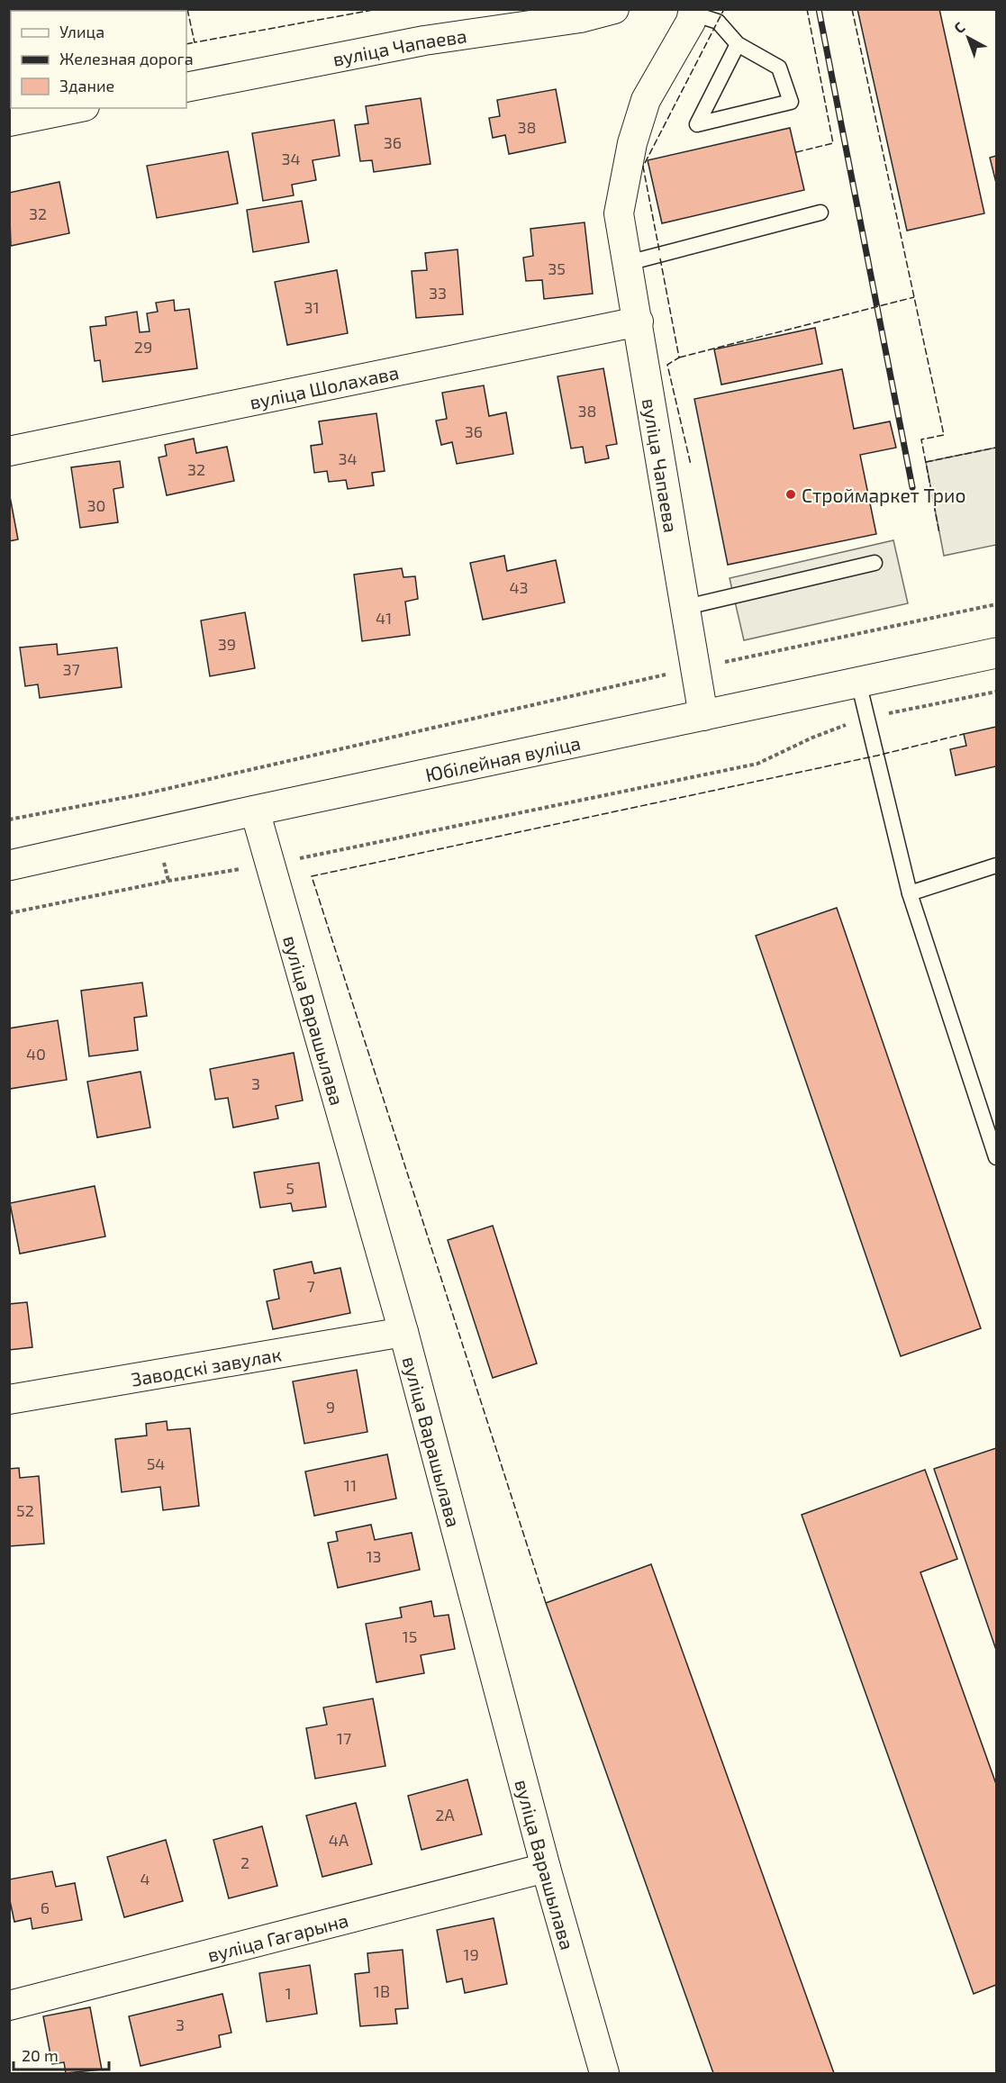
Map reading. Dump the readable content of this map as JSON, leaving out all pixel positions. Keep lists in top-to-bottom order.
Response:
{
  "streets": {
    "main road": ["Юбілейная вуліца"],
    "street": [
      "вуліца Чапаева",
      "вуліца Шолахава",
      "вуліца Варашылава",
      "Заводскі завулак",
      "вуліца Гагарына"
    ]
  },
  "crossings": [
    ["вуліца Чапаева", "вуліца Шолахава"],
    ["вуліца Чапаева", "Юбілейная вуліца"],
    ["Юбілейная вуліца", "вуліца Варашылава"],
    ["вуліца Варашылава", "Заводскі завулак"],
    ["вуліца Варашылава", "вуліца Гагарына"]
  ],
  "places": ["Строймаркет Трио"],
  "house_numbers": [
    "38",
    "36",
    "34",
    "32",
    "35",
    "33",
    "31",
    "29",
    "38",
    "36",
    "34",
    "32",
    "30",
    "43",
    "41",
    "39",
    "37",
    "40",
    "3",
    "5",
    "7",
    "9",
    "54",
    "11",
    "52",
    "13",
    "15",
    "17",
    "2А",
    "4А",
    "2",
    "4",
    "6",
    "19",
    "1В",
    "1",
    "3"
  ],
  "legend": ["Улица", "Железная дорога", "Здание"],
  "scale_bar": "20 m",
  "north": "top left"
}
